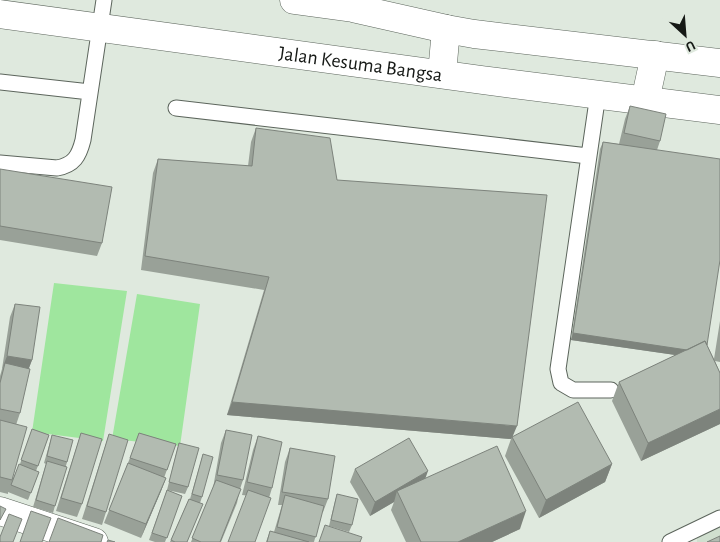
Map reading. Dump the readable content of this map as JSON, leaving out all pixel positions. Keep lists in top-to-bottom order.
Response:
{
  "streets": {
    "street": ["Jalan Kesuma Bangsa"]
  },
  "north": "bottom right"
}
